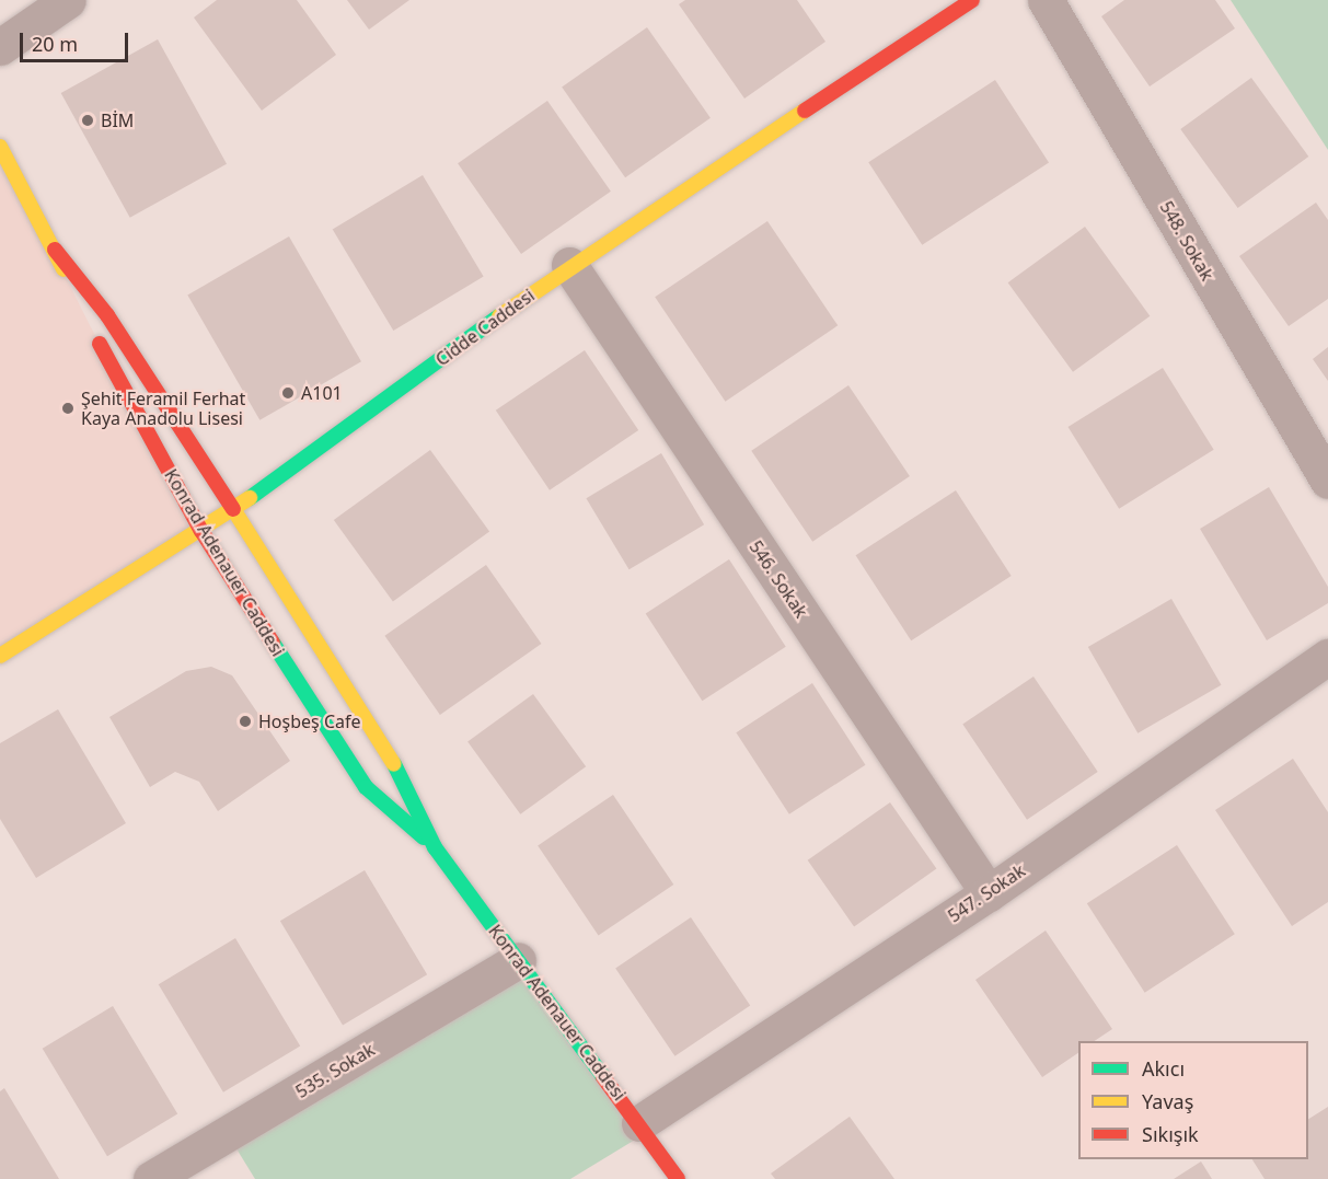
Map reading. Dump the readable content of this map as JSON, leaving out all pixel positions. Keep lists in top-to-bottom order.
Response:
{
  "streets": {
    "main road": ["Cidde Caddesi", "Konrad Adenauer Caddesi"],
    "street": [
      "548. Sokak",
      "546. Sokak",
      "547. Sokak",
      "535. Sokak"
    ]
  },
  "crossings": [
    ["Cidde Caddesi", "Konrad Adenauer Caddesi"],
    ["Cidde Caddesi", "546. Sokak"],
    ["Konrad Adenauer Caddesi", "547. Sokak"],
    ["Konrad Adenauer Caddesi", "535. Sokak"],
    ["546. Sokak", "547. Sokak"]
  ],
  "places": [
    "BİM",
    "A101",
    "Şehit Feramil Ferhat Kaya Anadolu Lisesi",
    "Hoşbeş Cafe"
  ],
  "legend": ["Akıcı", "Yavaş", "Sıkışık"],
  "scale_bar": "20 m"
}
